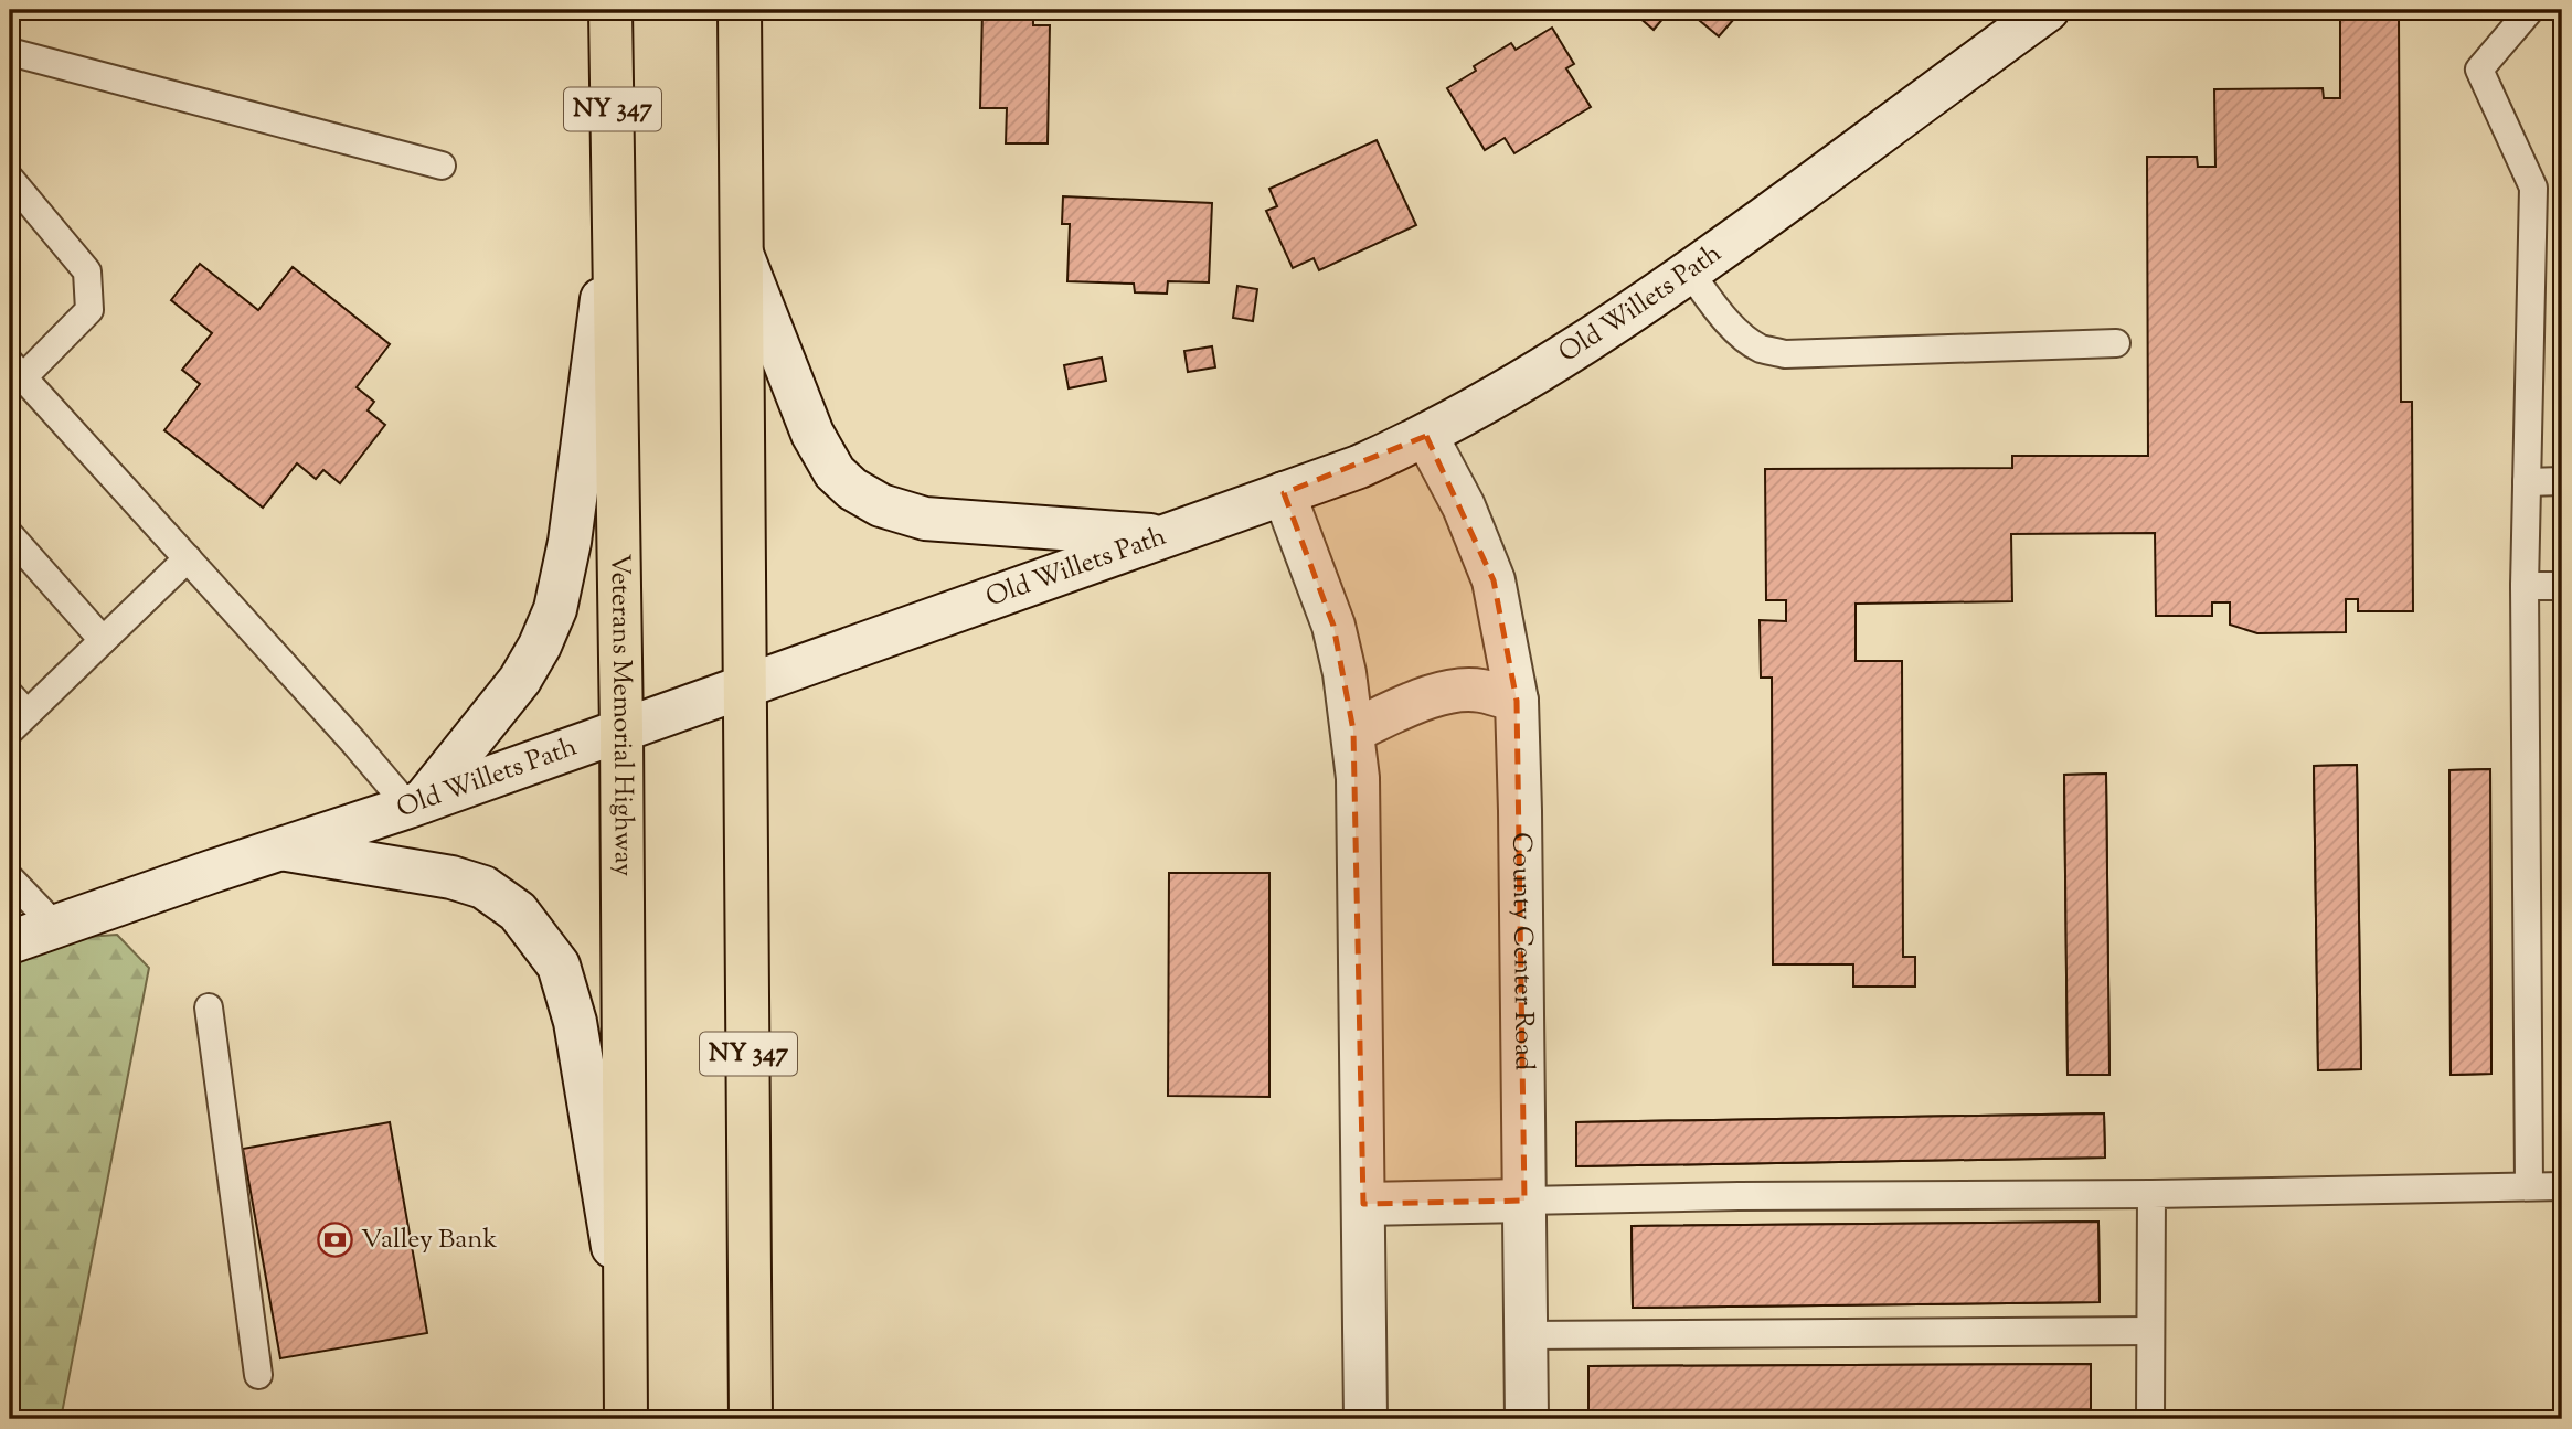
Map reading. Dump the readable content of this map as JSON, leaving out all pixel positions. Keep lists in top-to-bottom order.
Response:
{
  "streets": {
    "highway": ["NY 347", "Veterans Memorial Highway"],
    "main road": ["Old Willets Path", "County Center Road"]
  },
  "crossings": [
    ["NY 347", "Old Willets Path"],
    ["Old Willets Path", "Veterans Memorial Highway"],
    ["Old Willets Path", "County Center Road"]
  ],
  "places": {
    "bank": ["Valley Bank"]
  }
}
